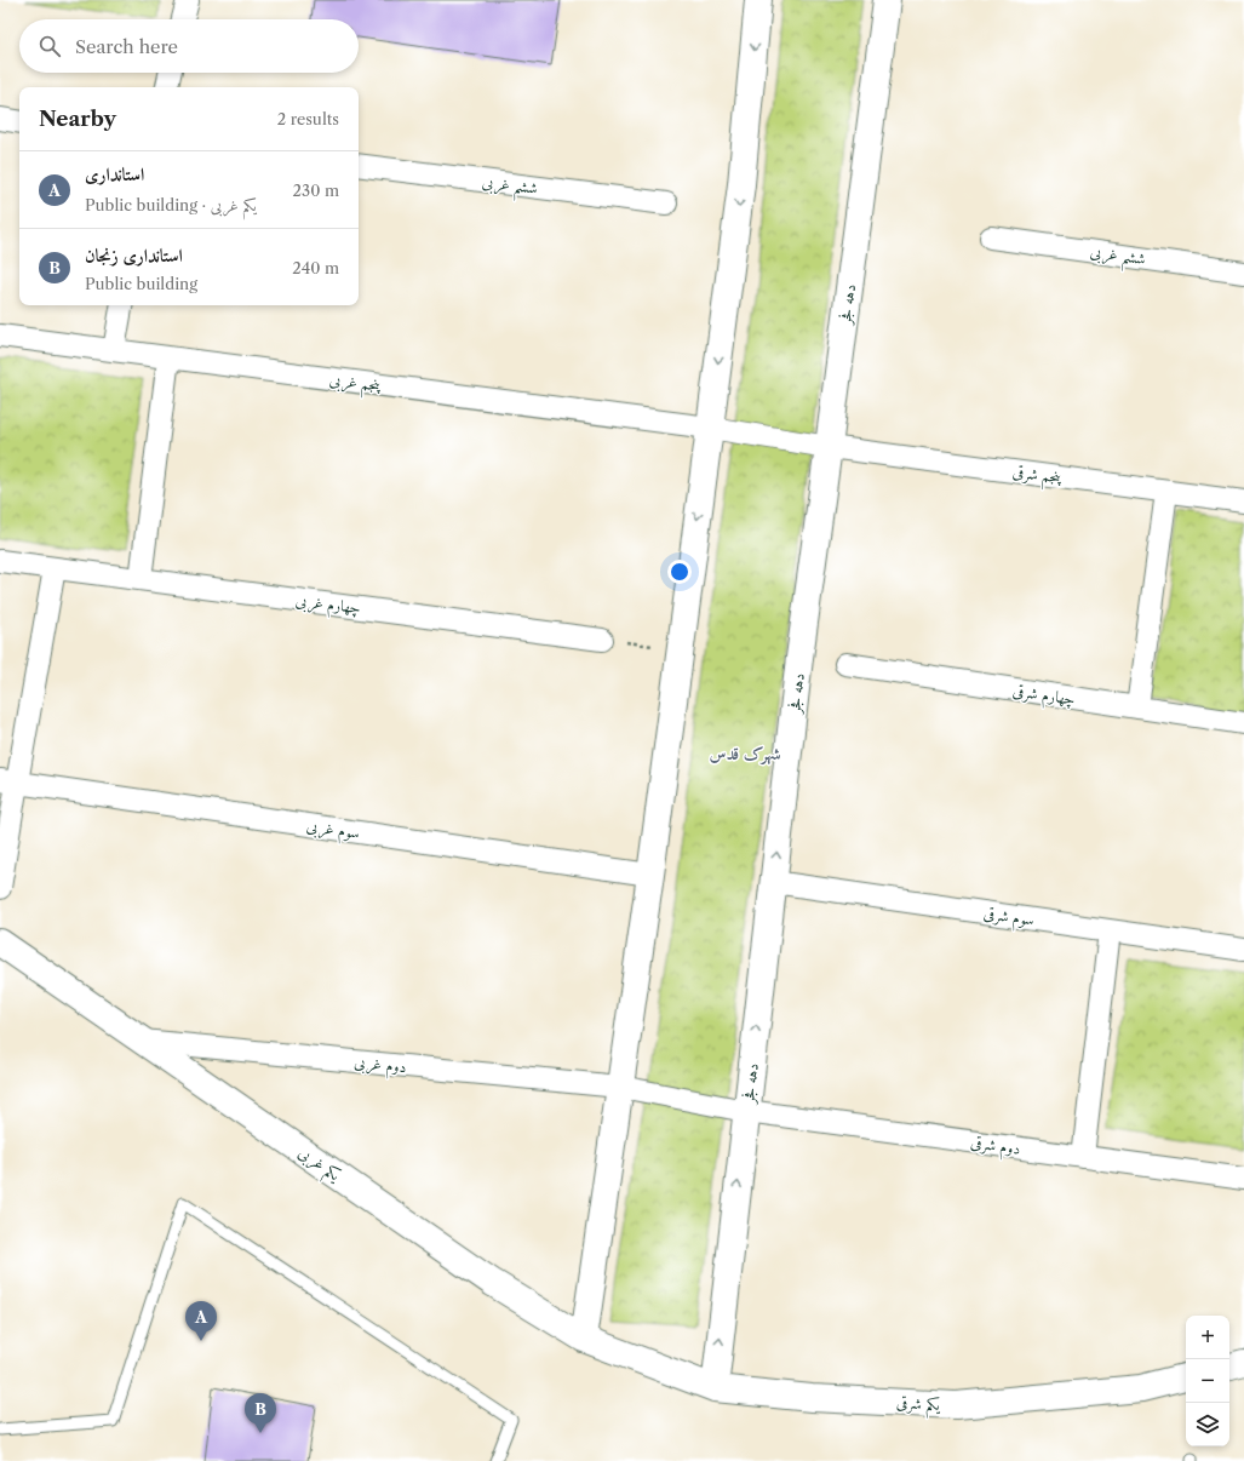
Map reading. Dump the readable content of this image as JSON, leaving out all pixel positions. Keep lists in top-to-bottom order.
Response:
{
  "streets": {
    "street": [
      "ششم غربی",
      "دهه فجر",
      "پنجم غربی",
      "پنجم شرقی",
      "چهارم غربی",
      "چهارم شرقی",
      "سوم غربی",
      "سوم شرقی",
      "دوم غربی",
      "دوم شرقی",
      "یکم غربی",
      "یکم شرقی"
    ]
  },
  "crossings": [
    ["دهه فجر", "پنجم غربی"],
    ["دهه فجر", "پنجم شرقی"],
    ["دهه فجر", "سوم شرقی"],
    ["دهه فجر", "دوم غربی"],
    ["دهه فجر", "دوم شرقی"],
    ["دهه فجر", "یکم شرقی"],
    ["پنجم غربی", "پنجم شرقی"],
    ["دوم غربی", "دوم شرقی"],
    ["دوم غربی", "یکم غربی"],
    ["یکم غربی", "یکم شرقی"]
  ],
  "districts": ["شهرک قدس"],
  "page": {
    "search": "Search here",
    "heading": ["Nearby", "2 results"],
    "list": [
      {
        "mark": "A",
        "name": "استانداری",
        "note": "Public building · یکم غربی",
        "value": "230 m"
      },
      {
        "mark": "B",
        "name": "استانداری زنجان",
        "note": "Public building",
        "value": "240 m"
      }
    ],
    "pins": ["A", "B"],
    "map_buttons": ["+", "−"]
  }
}
